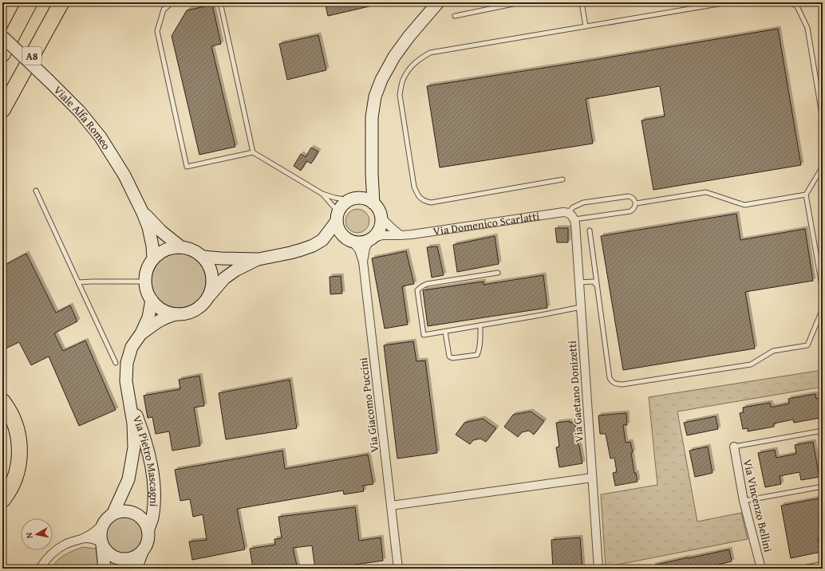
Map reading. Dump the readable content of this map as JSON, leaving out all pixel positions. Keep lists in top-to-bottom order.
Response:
{
  "streets": {
    "highway": ["A8"],
    "main road": ["Viale Alfa Romeo", "Via Pietro Mascagni"],
    "street": [
      "Via Domenico Scarlatti",
      "Via Gaetano Donizetti",
      "Via Giacomo Puccini",
      "Via Vincenzo Bellini"
    ]
  },
  "crossings": [
    ["Viale Alfa Romeo", "Via Pietro Mascagni"],
    ["Via Domenico Scarlatti", "Via Gaetano Donizetti"],
    ["Via Domenico Scarlatti", "Via Giacomo Puccini"]
  ],
  "north": "left"
}
